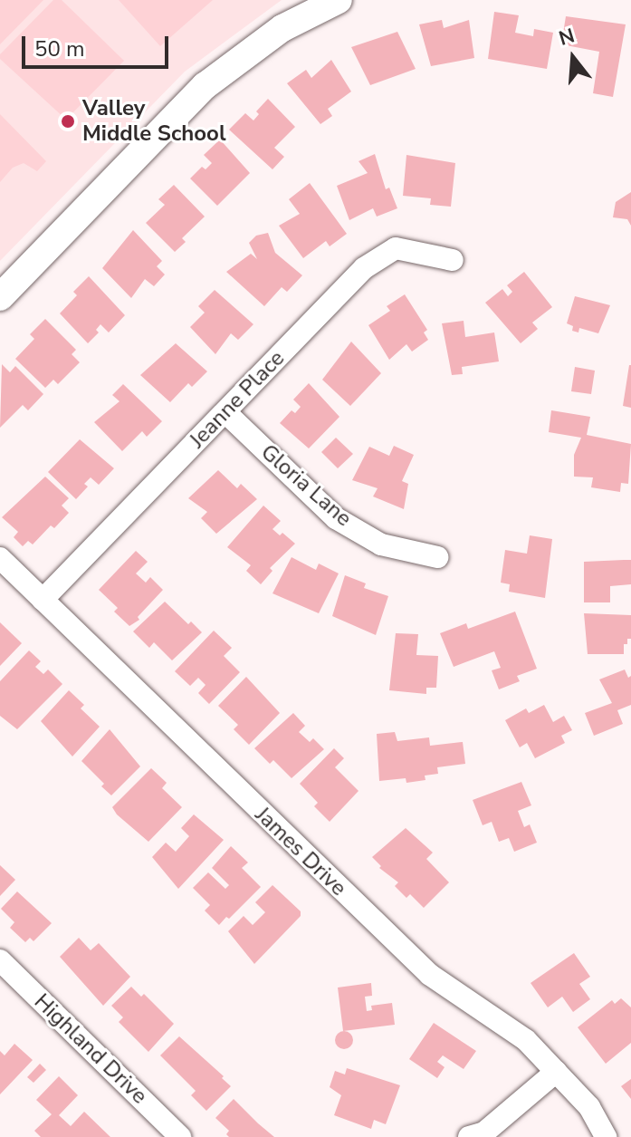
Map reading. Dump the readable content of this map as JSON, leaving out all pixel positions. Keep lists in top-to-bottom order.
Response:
{
  "streets": {
    "street": [
      "Jeanne Place",
      "Gloria Lane",
      "James Drive",
      "Highland Drive"
    ]
  },
  "crossings": [
    ["Jeanne Place", "Gloria Lane"],
    ["Jeanne Place", "James Drive"]
  ],
  "places": ["Valley Middle School"],
  "scale_bar": "50 m",
  "north": "top"
}
